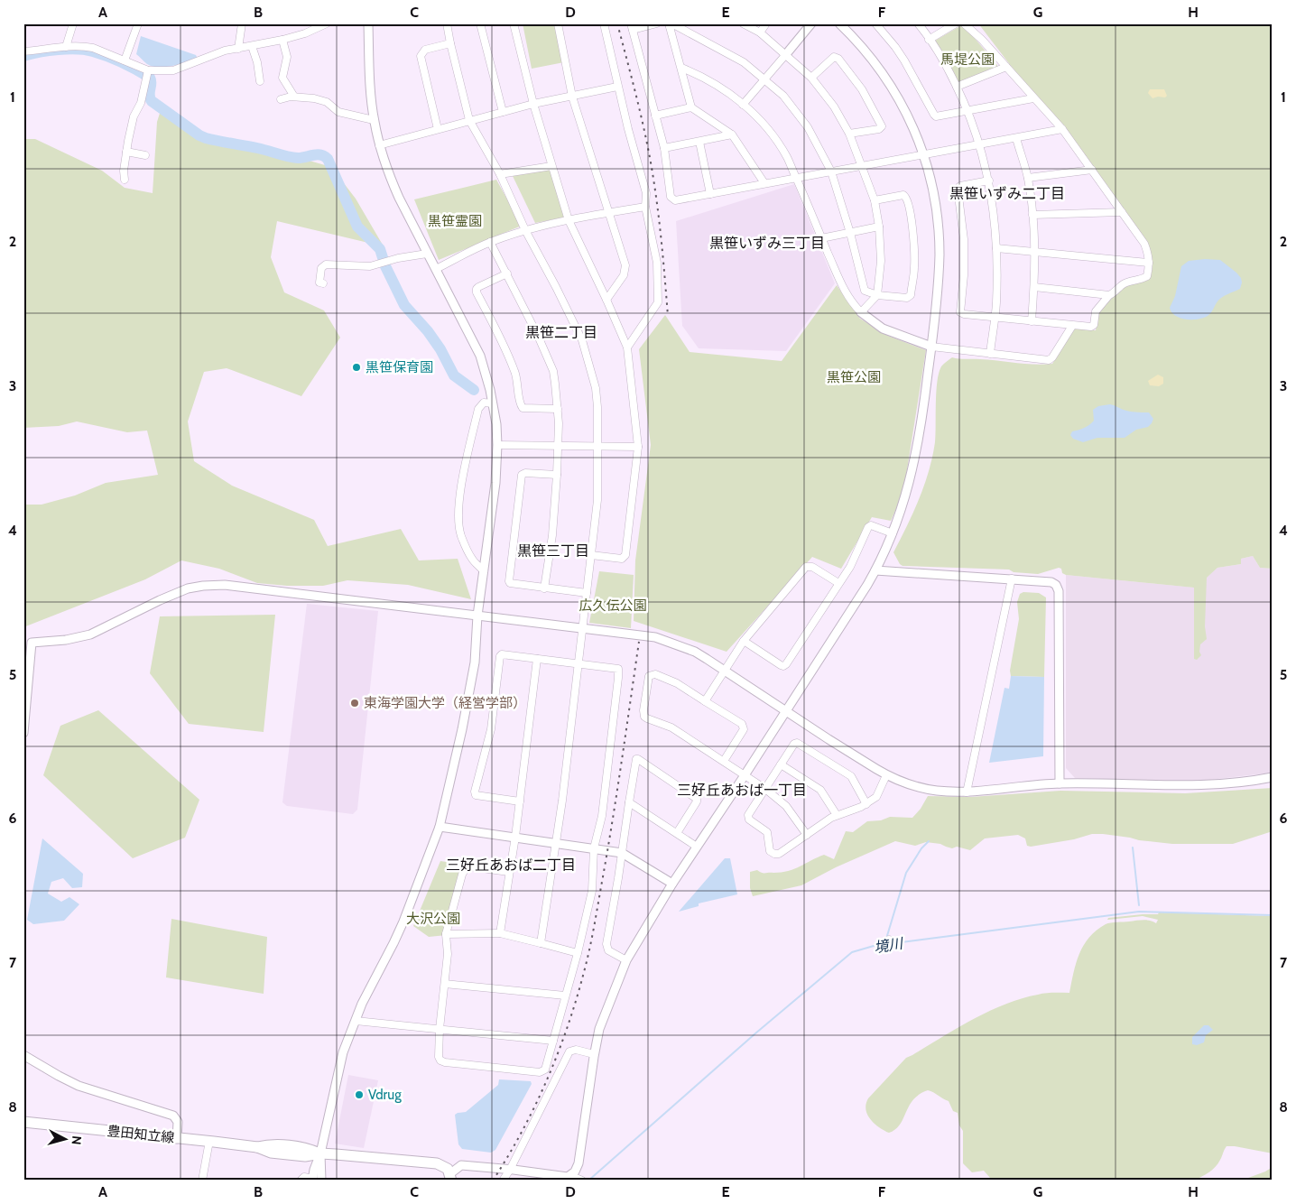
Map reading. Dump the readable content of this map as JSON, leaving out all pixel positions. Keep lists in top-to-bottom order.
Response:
{
  "streets": {
    "main road": ["豊田知立線"]
  },
  "districts": [
    "黒笹いずみ二丁目",
    "黒笹いずみ三丁目",
    "黒笹二丁目",
    "黒笹三丁目",
    "三好丘あおば一丁目",
    "三好丘あおば二丁目"
  ],
  "water": ["境川"],
  "parks": [
    "馬堤公園",
    "黒笹霊園",
    "黒笹公園",
    "広久伝公園",
    "大沢公園"
  ],
  "places": ["黒笹保育園", "東海学園大学（経営学部）", "Vdrug"],
  "north": "right",
  "grid": {
    "columns": [
      "A",
      "B",
      "C",
      "D",
      "E",
      "F",
      "G",
      "H"
    ],
    "rows": [
      "1",
      "2",
      "3",
      "4",
      "5",
      "6",
      "7",
      "8"
    ]
  }
}
